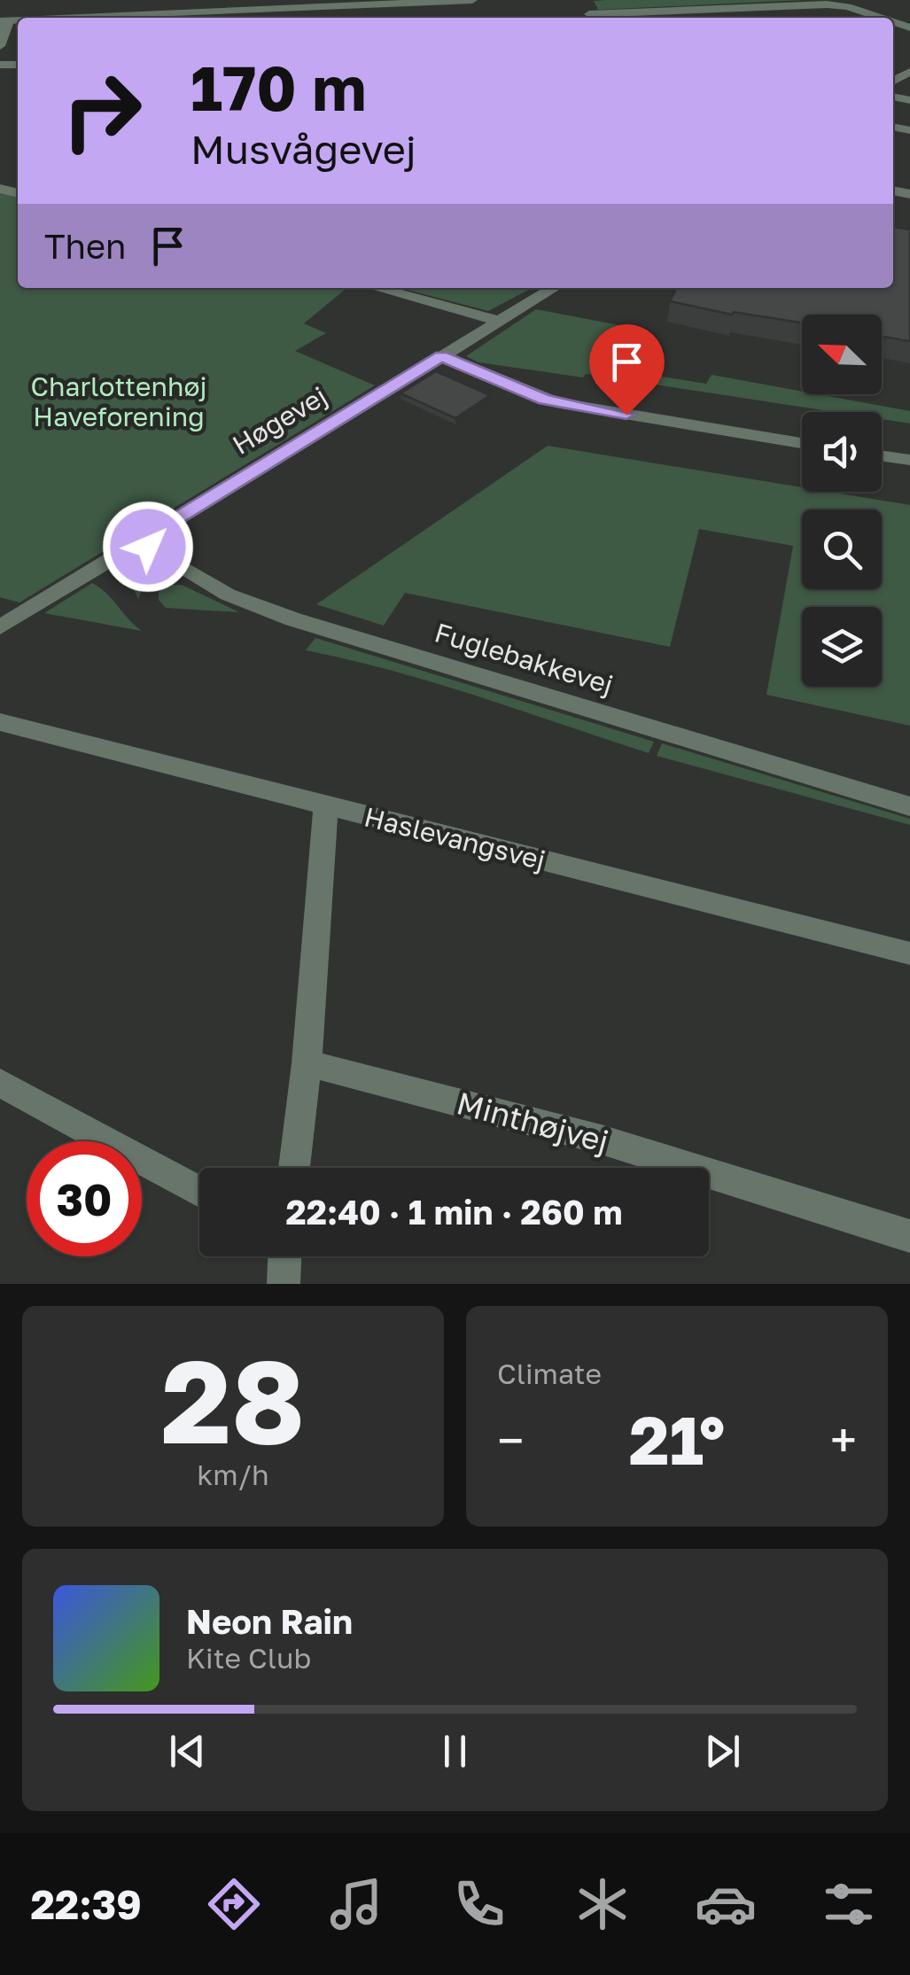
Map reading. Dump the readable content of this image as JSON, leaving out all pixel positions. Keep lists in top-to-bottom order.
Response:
{
  "streets": {
    "street": [
      "Høgevej",
      "Fuglebakkevej",
      "Haslevangsvej",
      "Minthøjvej"
    ]
  },
  "crossings": [
    ["Høgevej", "Fuglebakkevej"]
  ],
  "parks": ["Charlottenhøj Haveforening"],
  "north": "top left",
  "page": {
    "turn": ["170 m", "Musvågevej"],
    "then": "Then",
    "limit": "30",
    "trip": "22:40 · 1 min · 260 m",
    "tile": [
      ["28", "km/h"],
      "Climate"
    ],
    "heat": ["−", "21°", "+"],
    "song": ["Neon Rain", "Kite Club"],
    "tabs": "22:39"
  }
}
